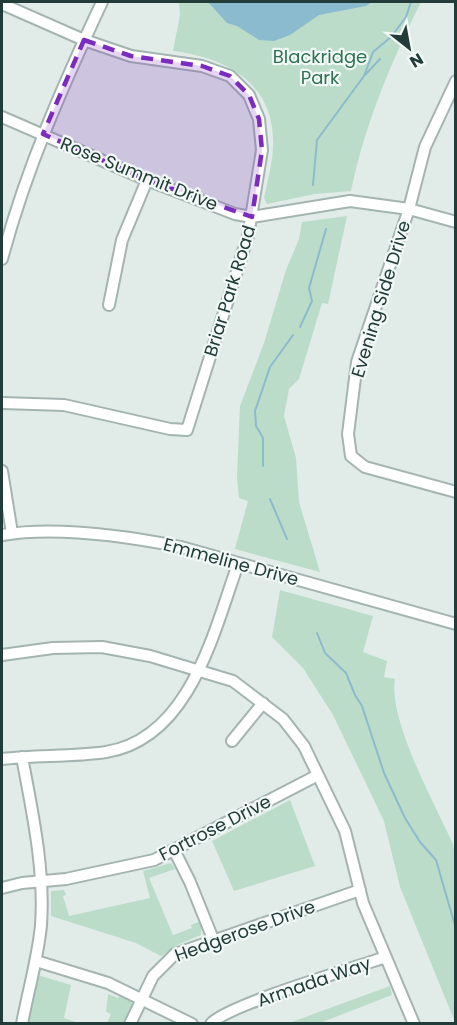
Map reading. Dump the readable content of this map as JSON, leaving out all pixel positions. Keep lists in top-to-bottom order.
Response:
{
  "streets": {
    "street": [
      "Rose Summit Drive",
      "Briar Park Road",
      "Evening Side Drive",
      "Emmeline Drive",
      "Fortrose Drive",
      "Hedgerose Drive",
      "Armada Way"
    ]
  },
  "crossings": [
    ["Rose Summit Drive", "Briar Park Road"],
    ["Rose Summit Drive", "Evening Side Drive"]
  ],
  "parks": ["Blackridge Park"],
  "north": "bottom right"
}
